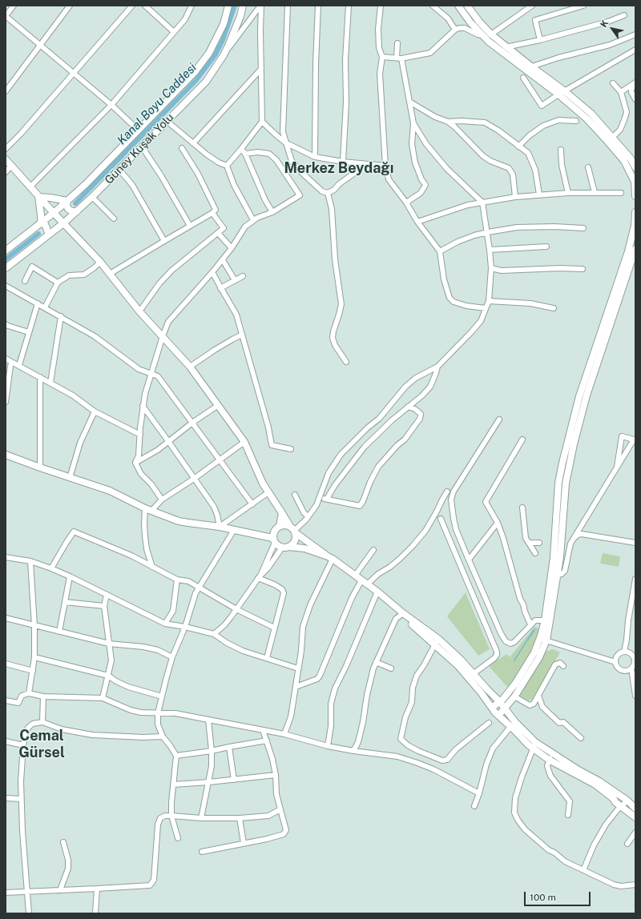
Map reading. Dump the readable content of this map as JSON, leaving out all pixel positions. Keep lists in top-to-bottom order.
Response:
{
  "streets": {
    "main road": ["Güney Kuşak Yolu"]
  },
  "districts": ["Merkez Beydağı", "Cemal Gürsel"],
  "water": ["Kanal Boyu Caddesi"],
  "scale_bar": "100 m",
  "north": "top left"
}
